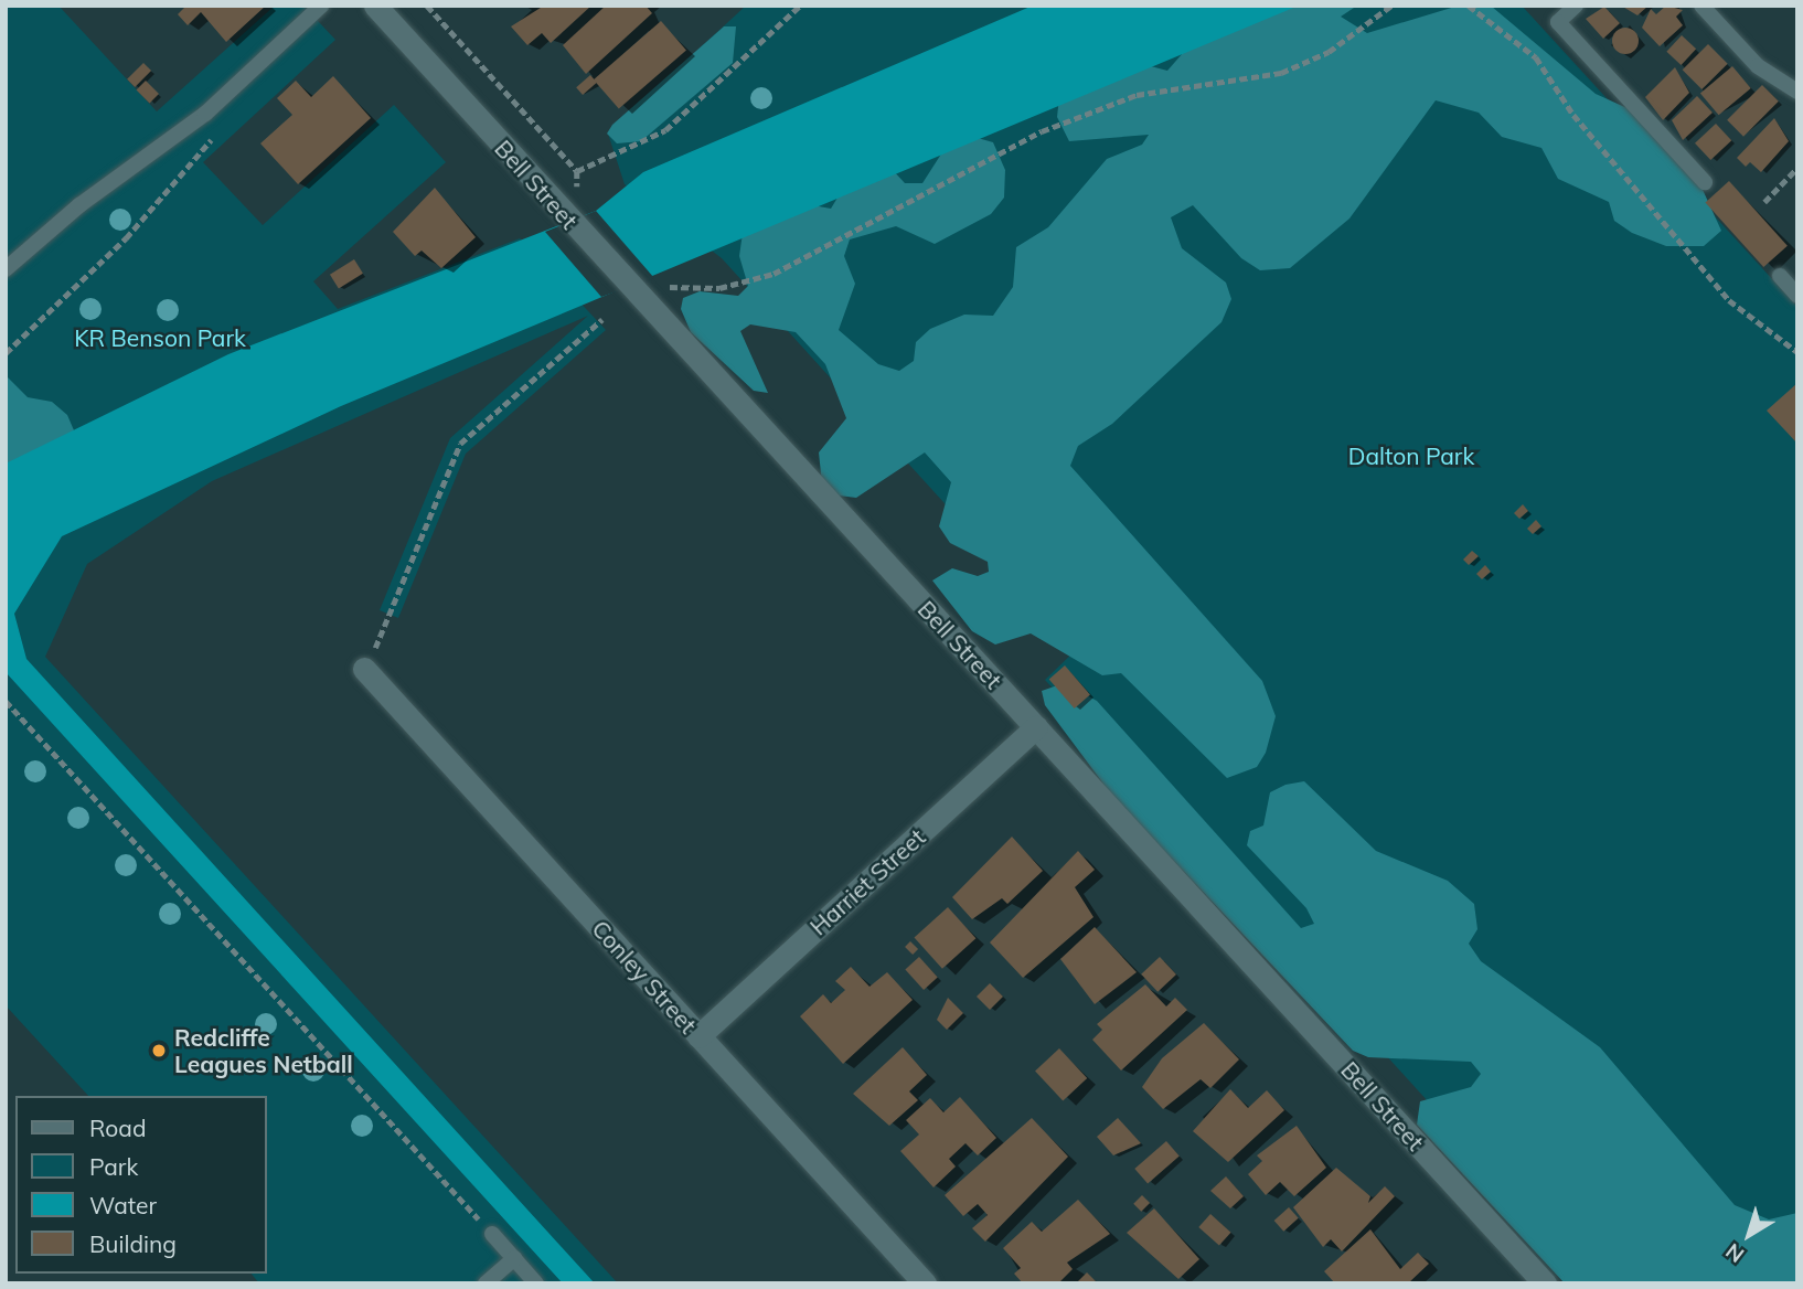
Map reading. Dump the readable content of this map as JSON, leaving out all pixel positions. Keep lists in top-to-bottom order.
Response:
{
  "streets": {
    "street": ["Bell Street", "Harriet Street", "Conley Street"]
  },
  "crossings": [
    ["Bell Street", "Harriet Street"],
    ["Harriet Street", "Conley Street"]
  ],
  "parks": ["KR Benson Park", "Dalton Park"],
  "places": ["Redcliffe Leagues Netball"],
  "legend": [
    "Road",
    "Park",
    "Water",
    "Building"
  ],
  "north": "bottom left"
}
